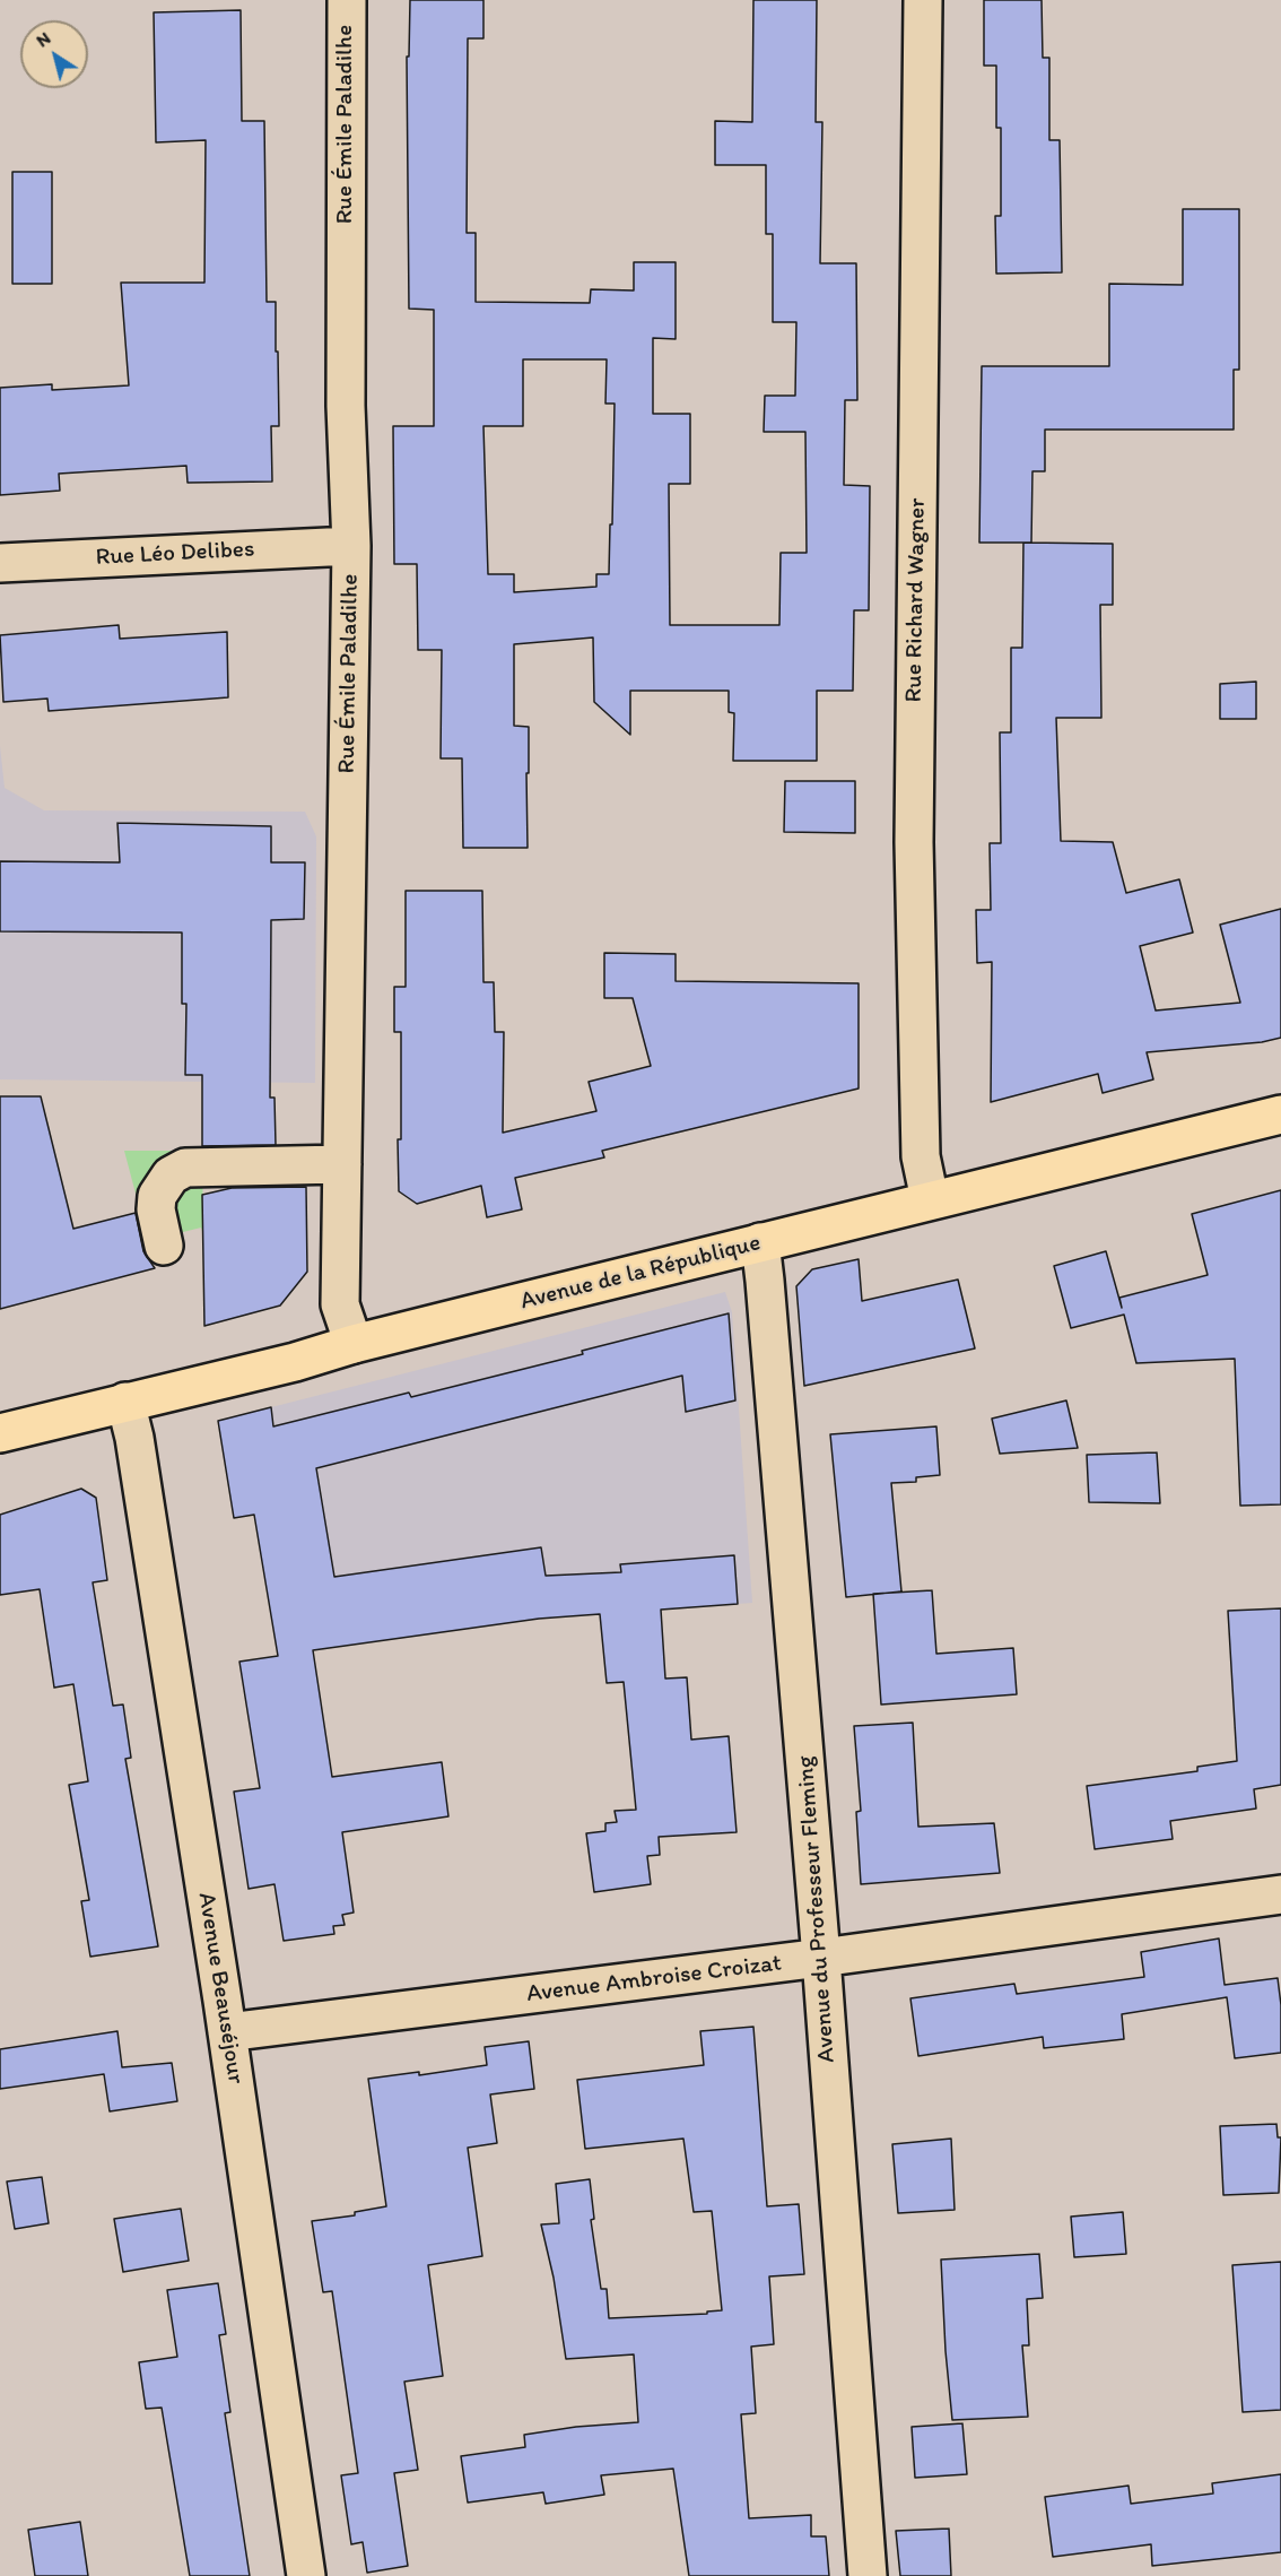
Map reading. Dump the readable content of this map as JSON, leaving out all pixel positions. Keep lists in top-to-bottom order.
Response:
{
  "streets": {
    "main road": ["Avenue de la République"],
    "street": [
      "Rue Émile Paladilhe",
      "Rue Léo Delibes",
      "Rue Richard Wagner",
      "Avenue du Professeur Fleming",
      "Avenue Ambroise Croizat",
      "Avenue Beauséjour"
    ]
  },
  "crossings": [
    ["Rue Émile Paladilhe", "Rue Léo Delibes"],
    ["Rue Émile Paladilhe", "Avenue de la République"],
    ["Rue Richard Wagner", "Avenue de la République"],
    ["Avenue de la République", "Avenue du Professeur Fleming"],
    ["Avenue de la République", "Avenue Beauséjour"],
    ["Avenue du Professeur Fleming", "Avenue Ambroise Croizat"],
    ["Avenue Ambroise Croizat", "Avenue Beauséjour"]
  ],
  "north": "top left"
}
